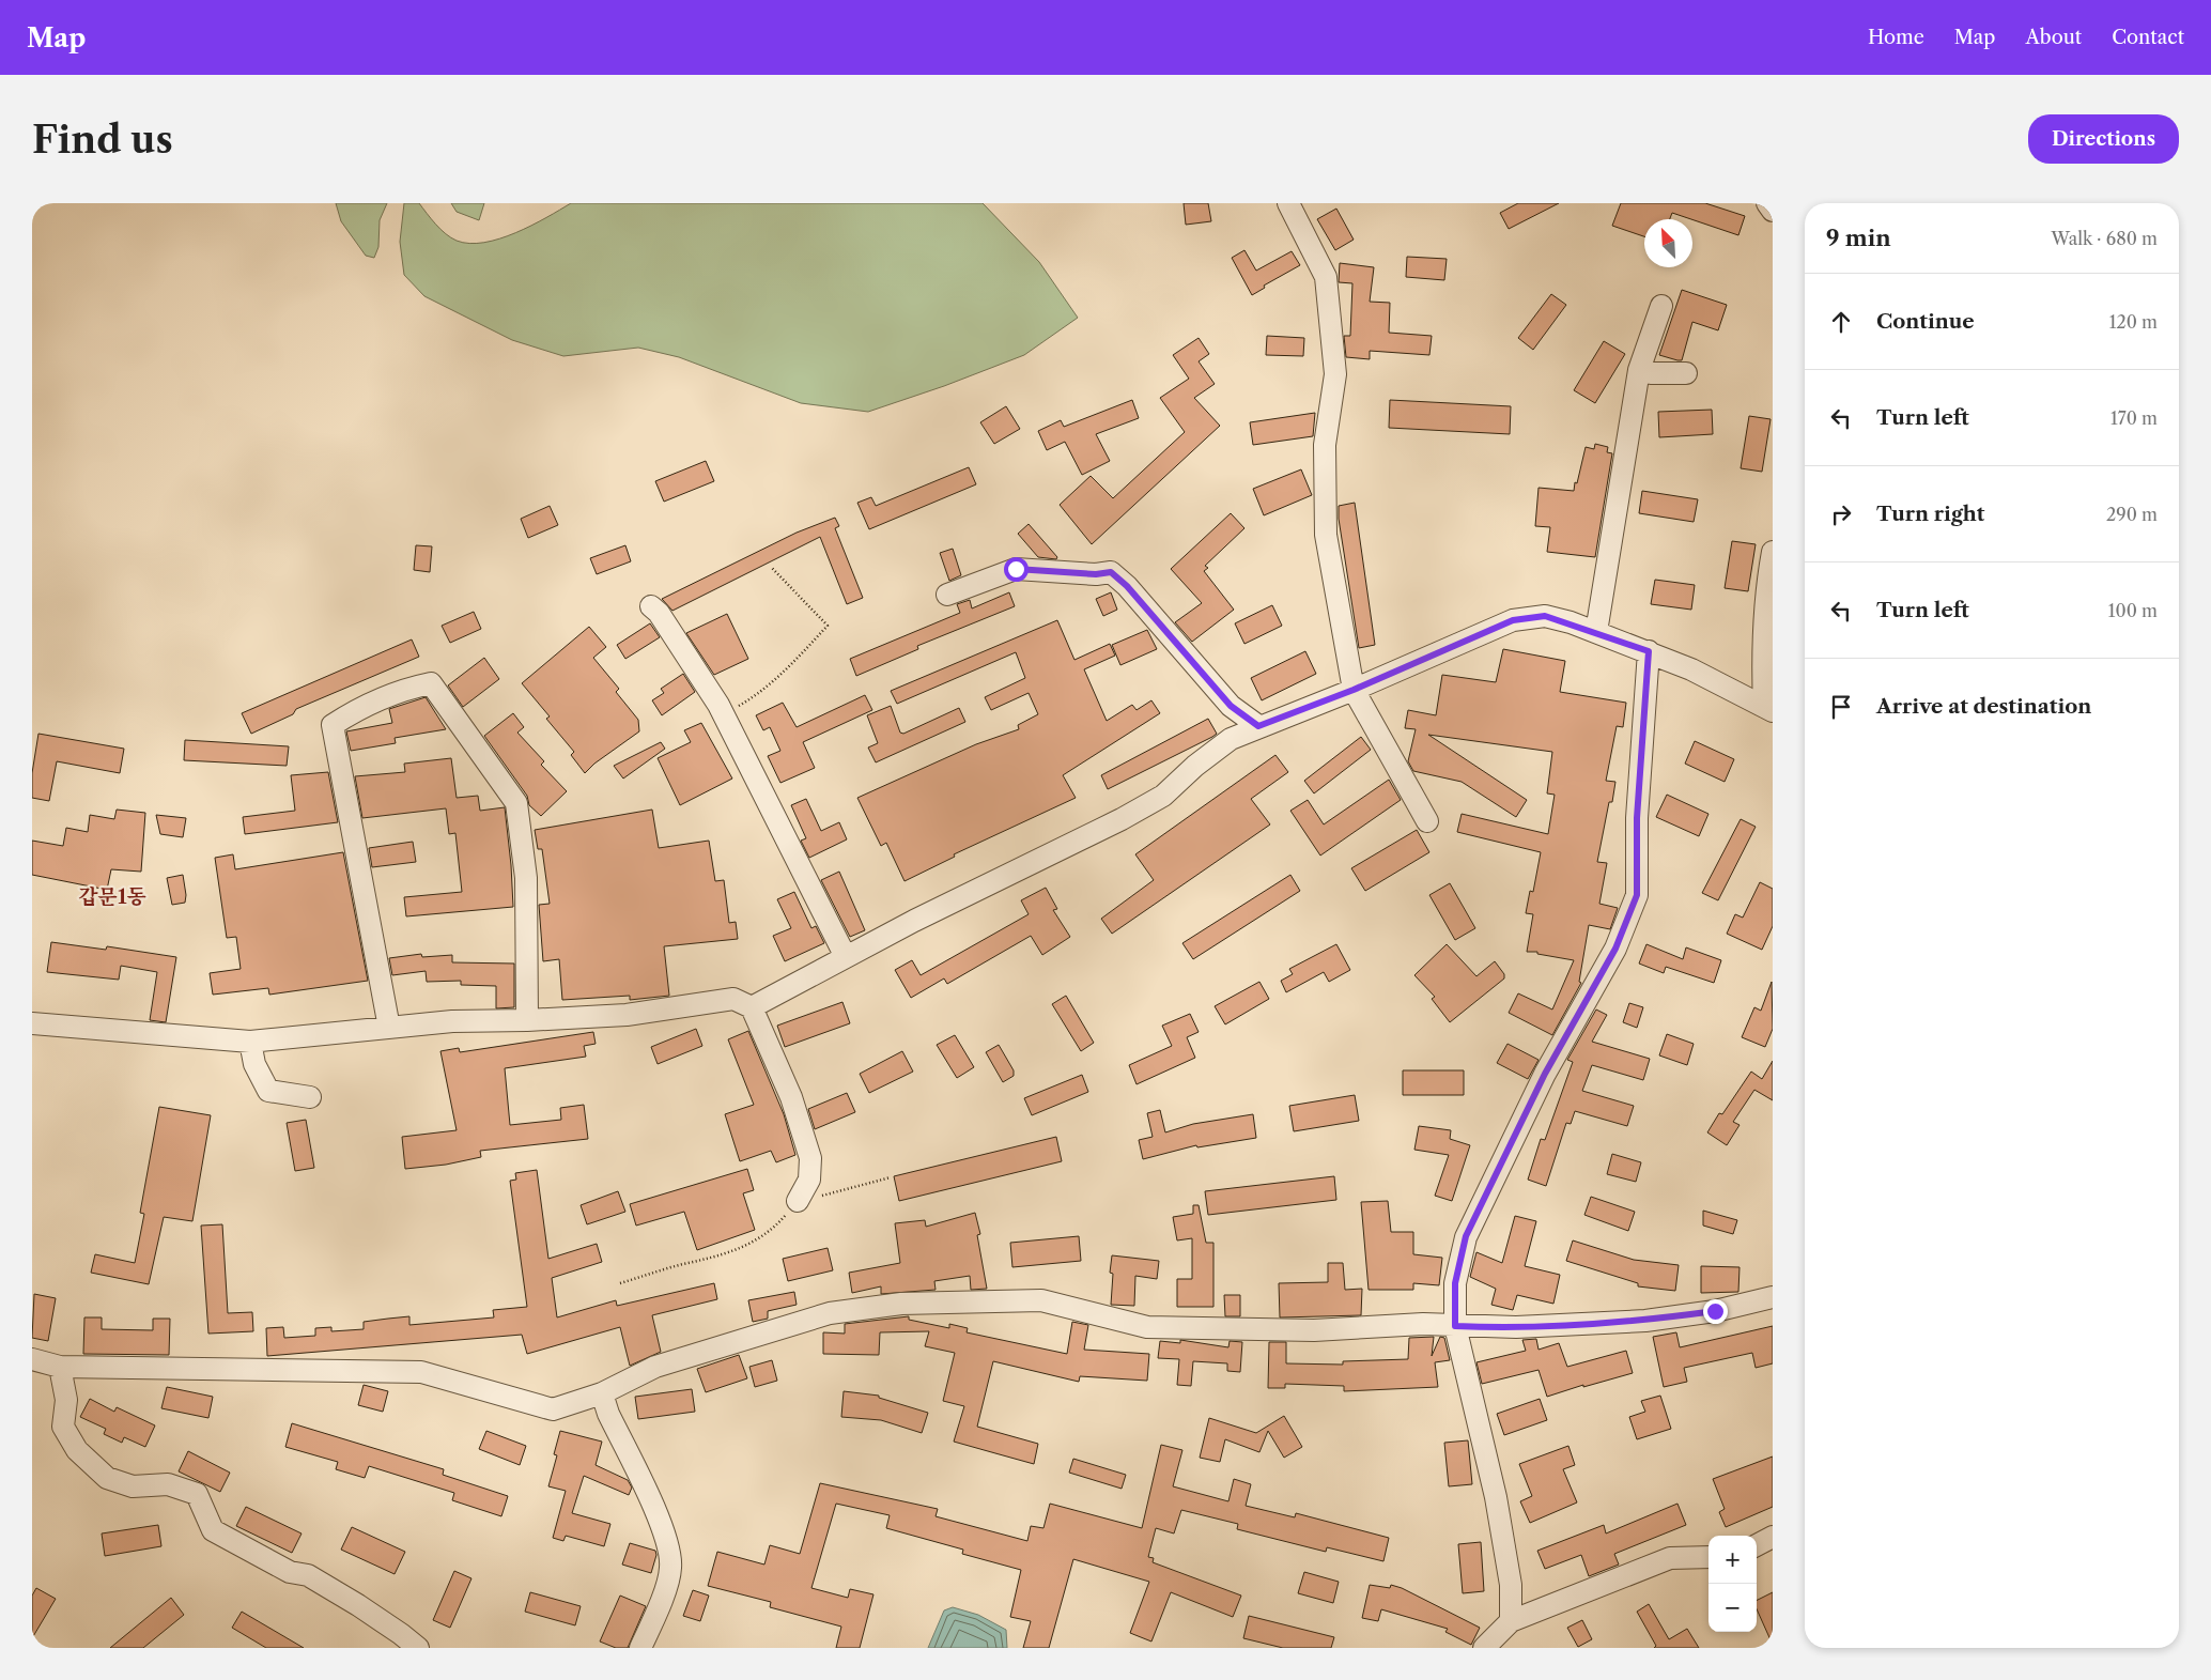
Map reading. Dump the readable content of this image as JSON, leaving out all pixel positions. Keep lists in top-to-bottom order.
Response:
{
  "districts": ["갑문1동"],
  "north": "top left",
  "page": {
    "header": "Map",
    "nav": [
      "Home",
      "Map",
      "About",
      "Contact"
    ],
    "buttons": "Directions",
    "title": "Find us",
    "heading": ["9 min", "Walk · 680 m"],
    "list": [
      ["Continue", "120 m"],
      ["Turn left", "170 m"],
      ["Turn right", "290 m"],
      ["Turn left", "100 m"],
      "Arrive at destination"
    ],
    "map_buttons": ["+", "−"]
  }
}
